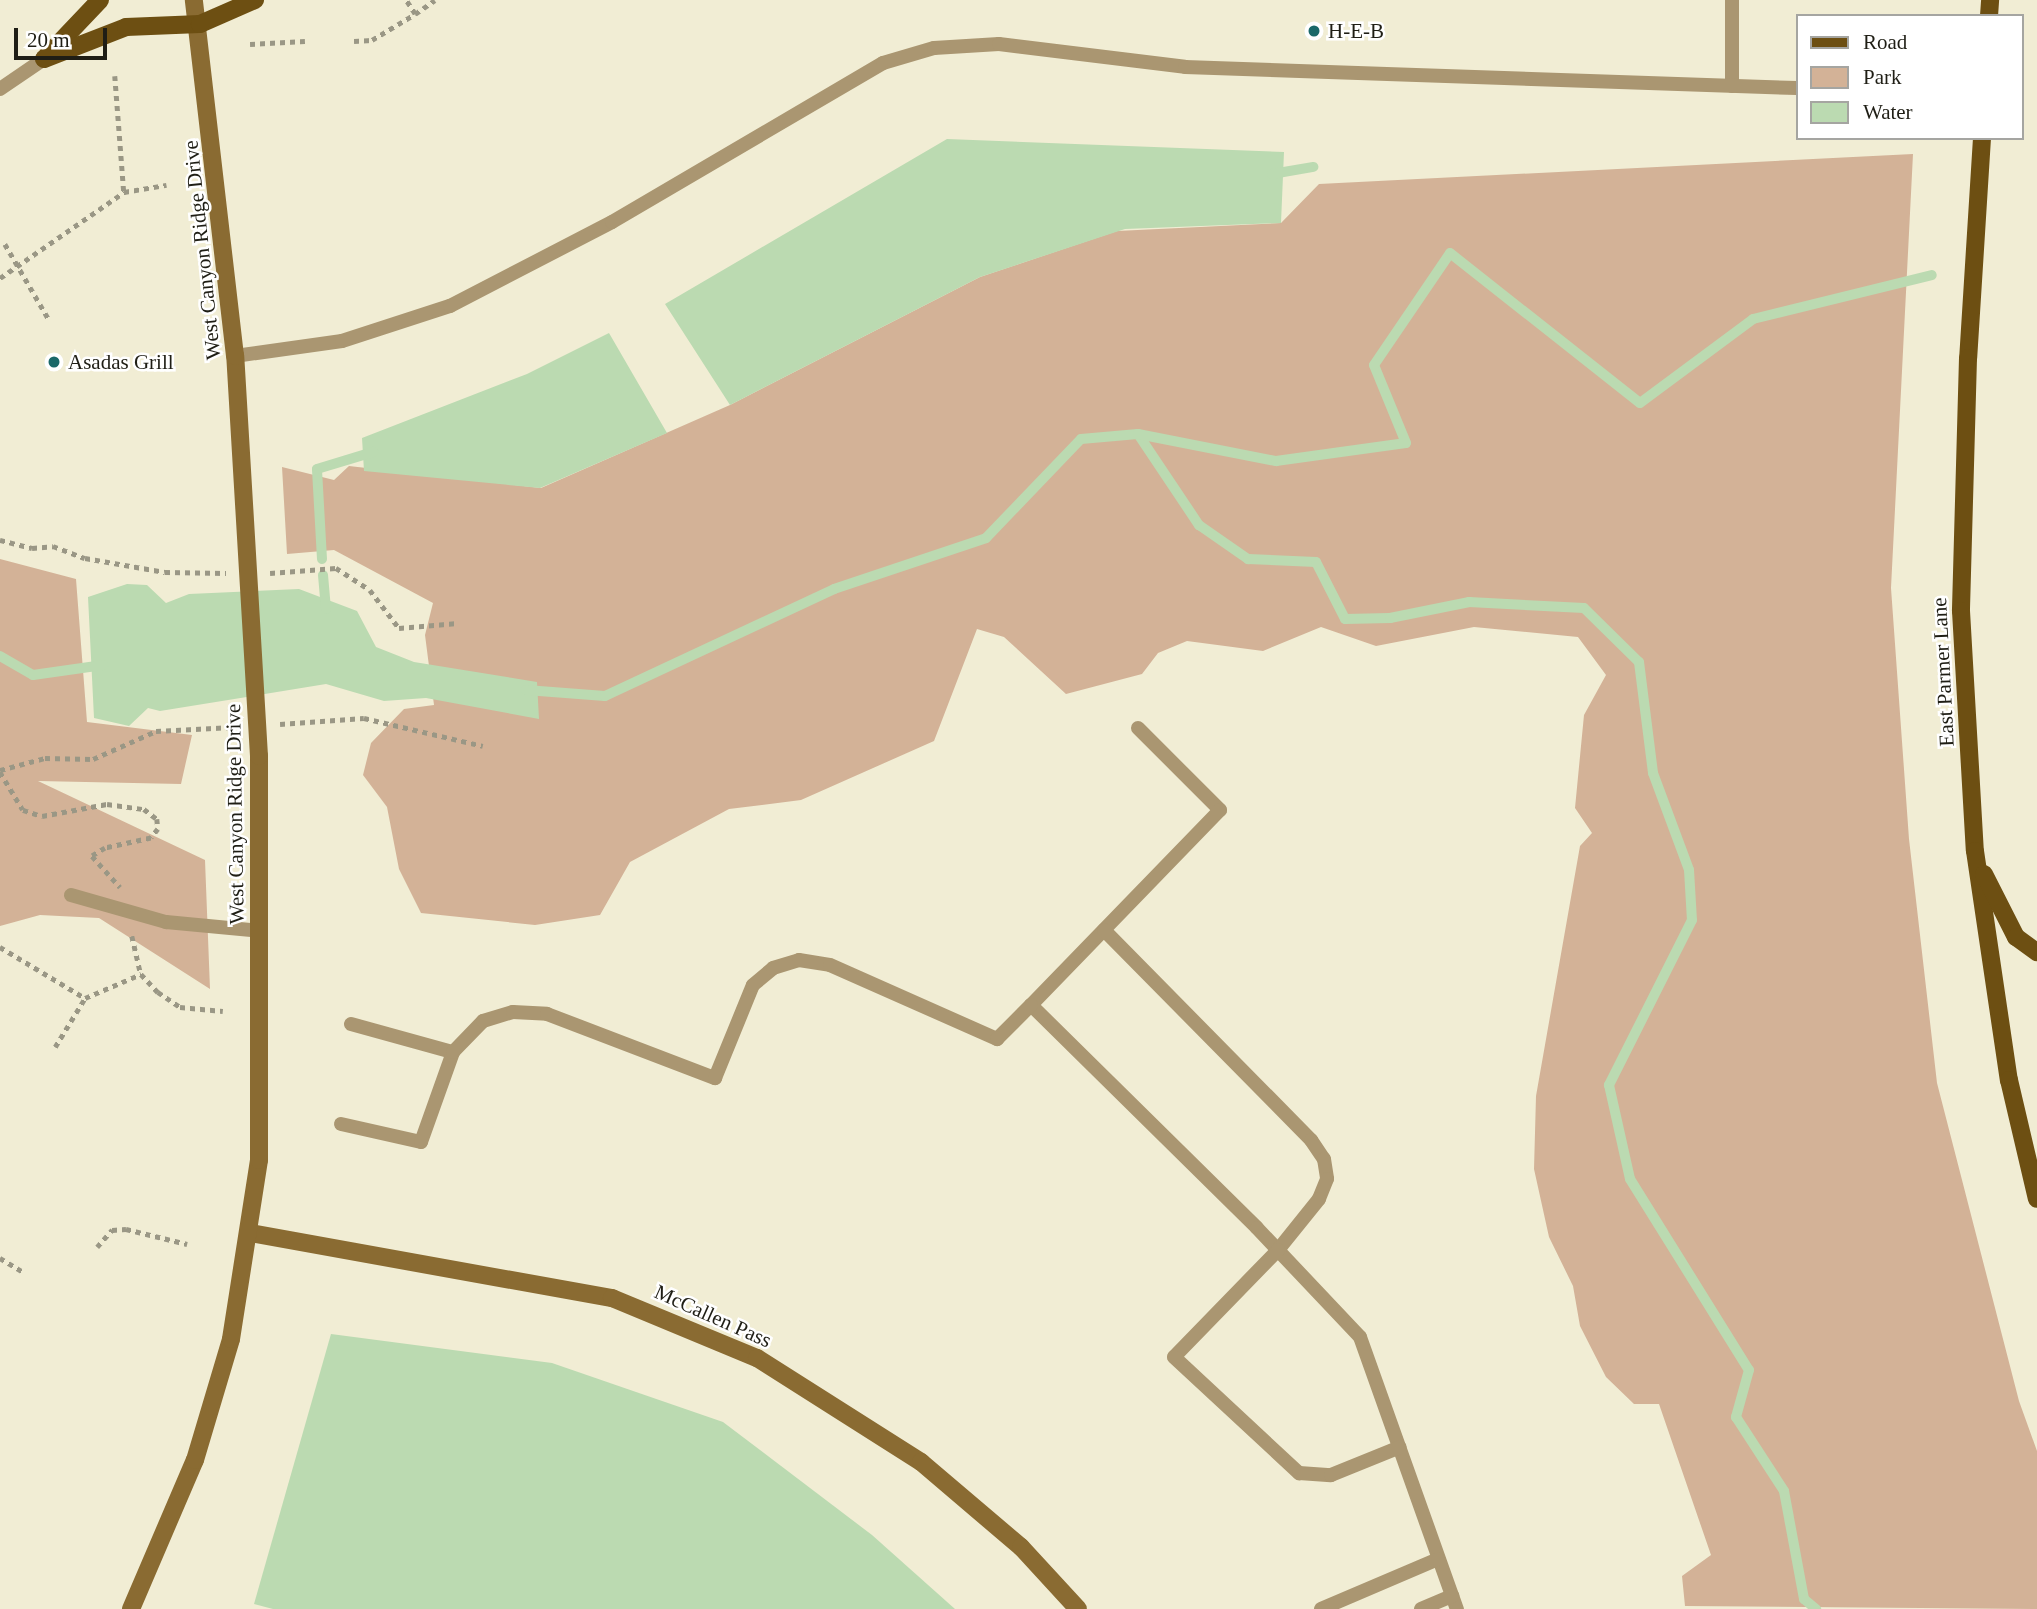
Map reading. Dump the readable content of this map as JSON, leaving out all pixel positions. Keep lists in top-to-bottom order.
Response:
{
  "streets": {
    "main road": ["East Parmer Lane"],
    "street": ["West Canyon Ridge Drive", "McCallen Pass"]
  },
  "crossings": [
    ["West Canyon Ridge Drive", "McCallen Pass"]
  ],
  "places": ["H-E-B", "Asadas Grill"],
  "legend": ["Road", "Park", "Water"],
  "scale_bar": "20 m"
}
